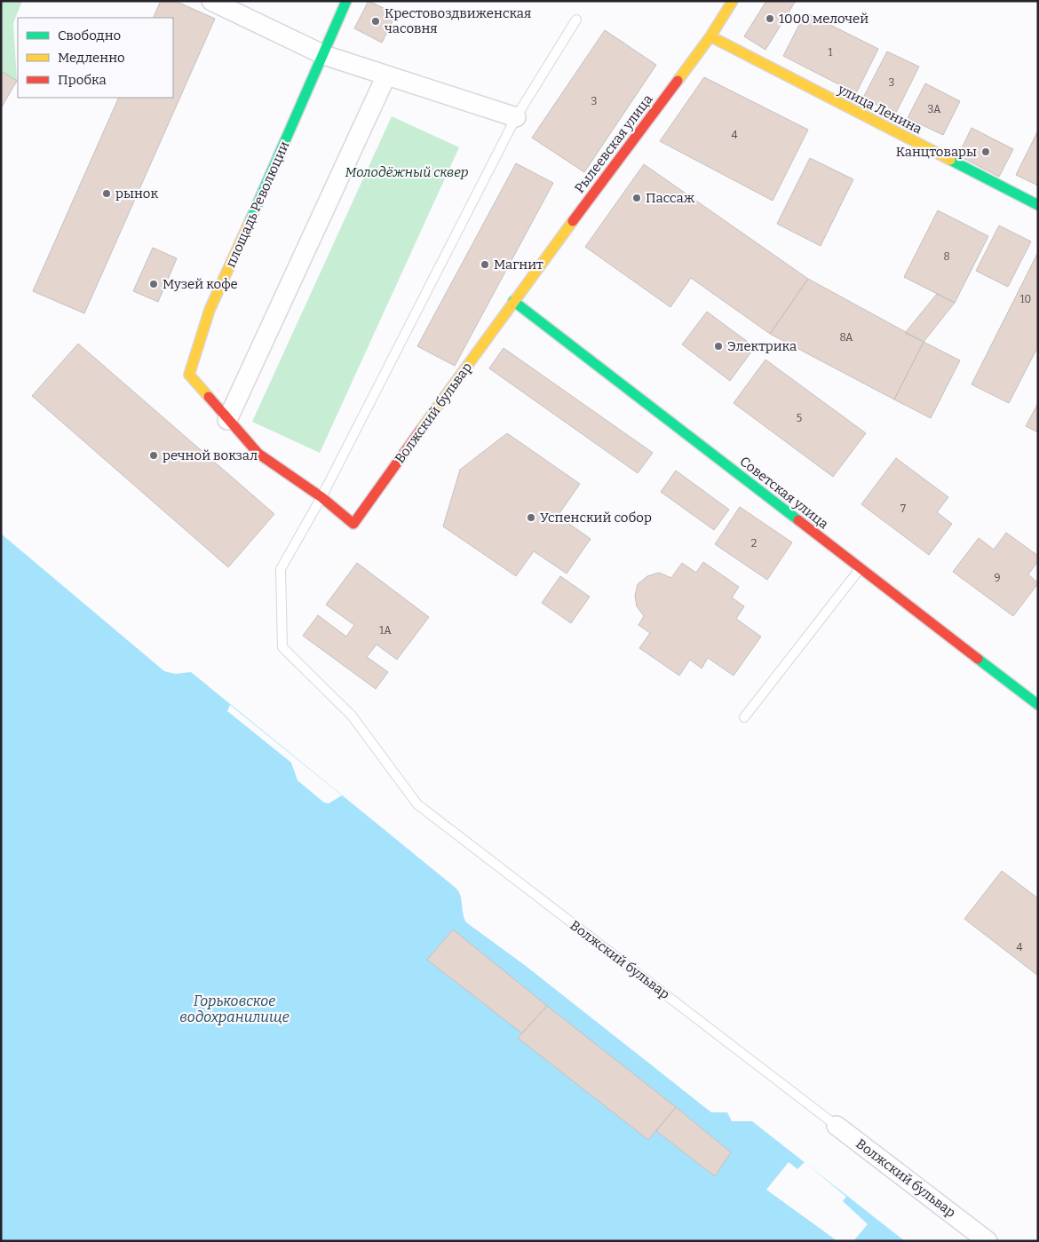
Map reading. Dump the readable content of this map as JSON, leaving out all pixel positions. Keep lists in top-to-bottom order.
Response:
{
  "streets": {
    "street": [
      "улица Ленина",
      "Рылеевская улица",
      "площадь Революции",
      "Волжский бульвар",
      "Советская улица"
    ]
  },
  "crossings": [
    ["улица Ленина", "Рылеевская улица"],
    ["Рылеевская улица", "Волжский бульвар"],
    ["Рылеевская улица", "Советская улица"],
    ["площадь Революции", "Волжский бульвар"],
    ["Волжский бульвар", "Советская улица"]
  ],
  "water": ["Горьковское водохранилище"],
  "parks": ["Молодёжный сквер"],
  "places": [
    "1000 мелочей",
    "Крестовоздвиженская часовня",
    "Канцтовары",
    "рынок",
    "Пассаж",
    "Магнит",
    "Музей кофе",
    "Электрика",
    "речной вокзал",
    "Успенский собор"
  ],
  "house_numbers": [
    "1",
    "3",
    "3",
    "3А",
    "4",
    "8",
    "10",
    "8А",
    "5",
    "7",
    "2",
    "9",
    "1А",
    "4"
  ],
  "legend": ["Свободно", "Медленно", "Пробка"]
}
